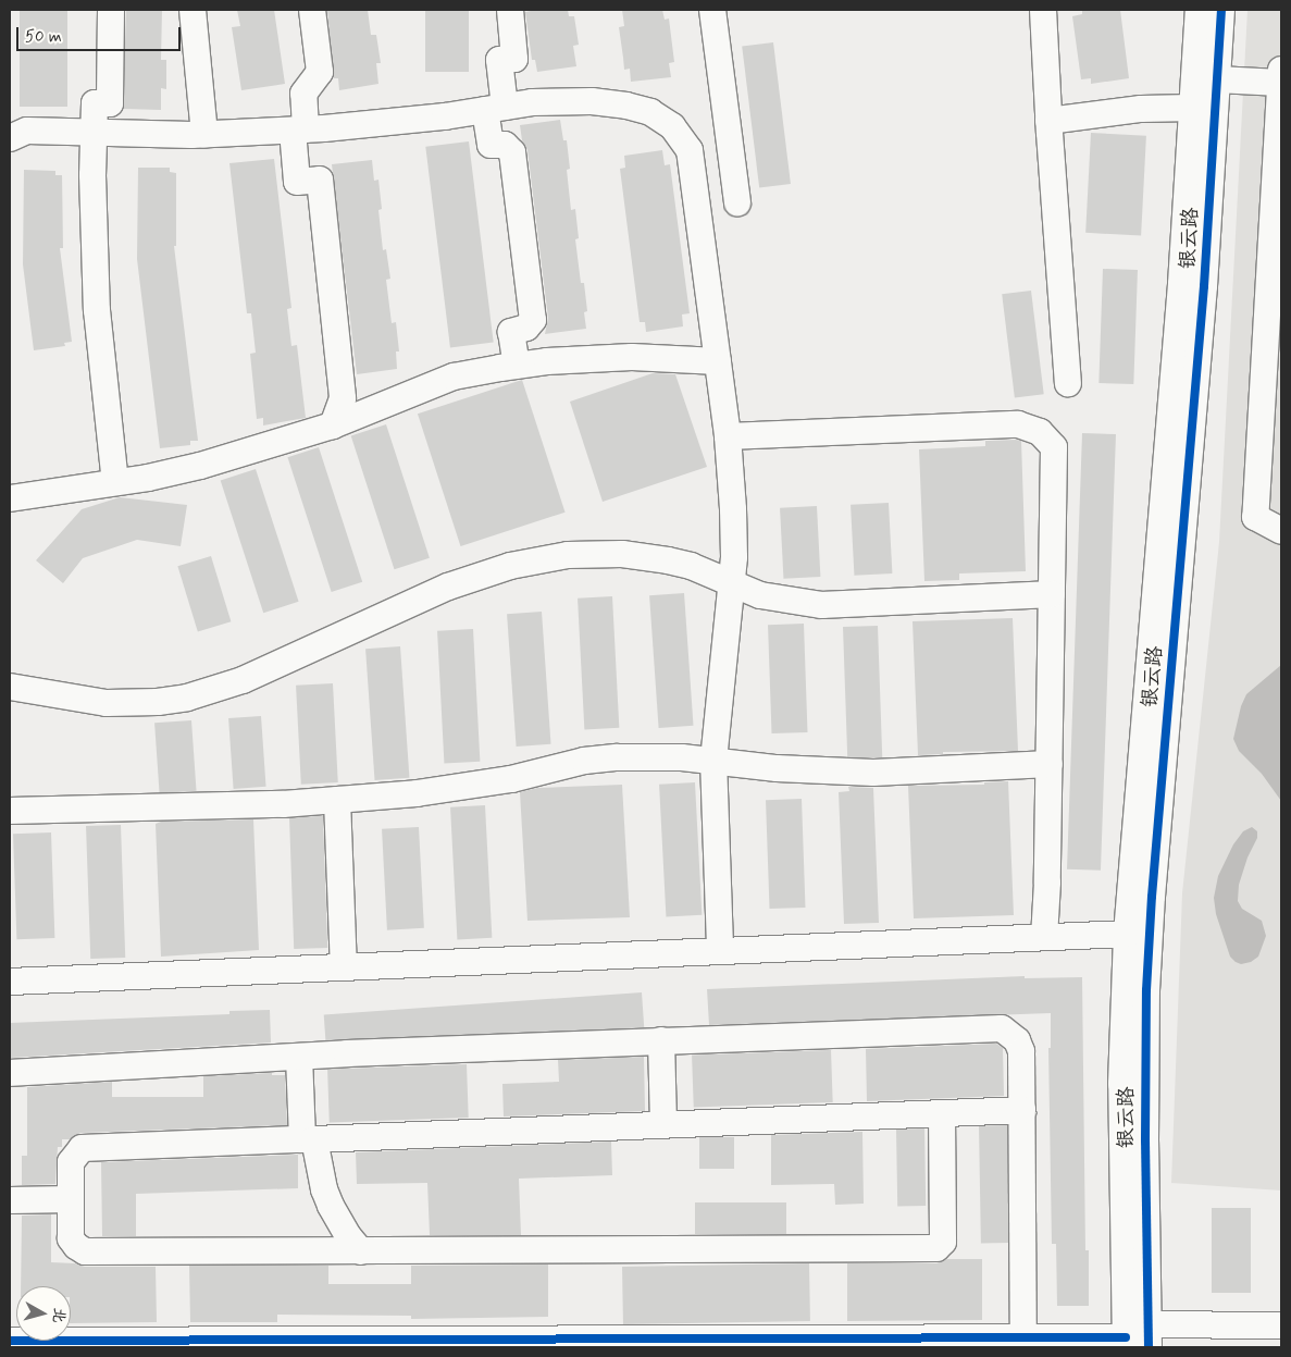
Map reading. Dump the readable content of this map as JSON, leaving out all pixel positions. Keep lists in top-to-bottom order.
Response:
{
  "streets": {
    "street": ["银云路"]
  },
  "scale_bar": "50 m",
  "north": "right"
}
